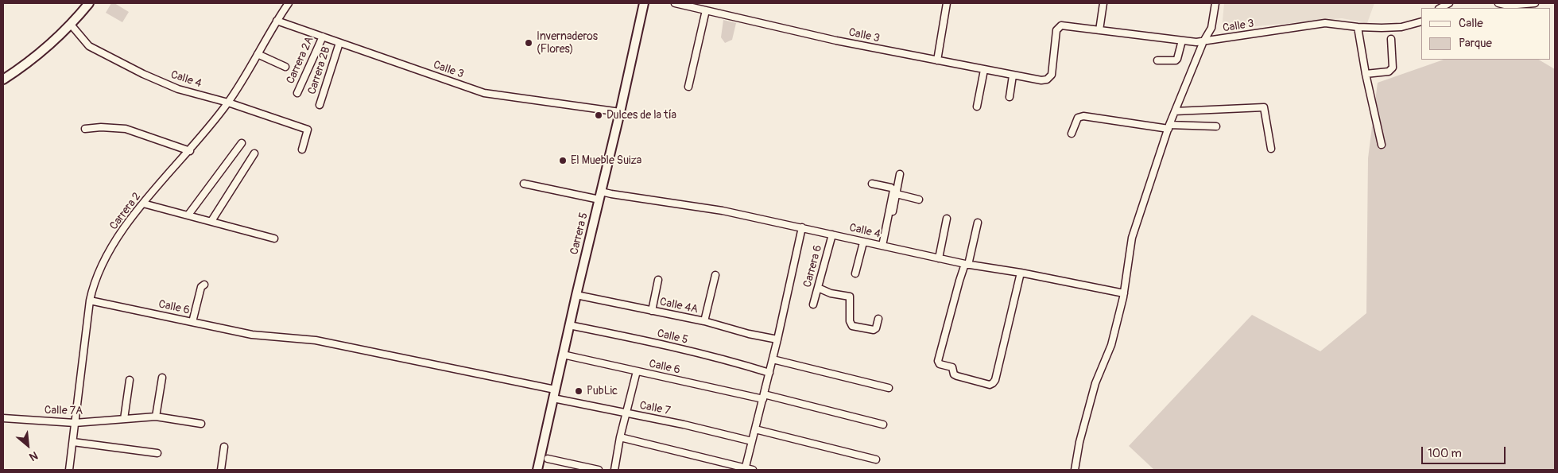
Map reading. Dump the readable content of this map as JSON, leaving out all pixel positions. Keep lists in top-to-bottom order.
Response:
{
  "streets": {
    "main road": ["Carrera 5"],
    "street": [
      "Calle 3",
      "Carrera 2A",
      "Carrera 2B",
      "Calle 4",
      "Carrera 2",
      "Carrera 6",
      "Calle 4A",
      "Calle 6",
      "Calle 5",
      "Calle 7",
      "Calle 7A"
    ]
  },
  "crossings": [
    ["Calle 3", "Carrera 2A"],
    ["Calle 3", "Carrera 2B"],
    ["Calle 3", "Carrera 2"],
    ["Calle 3", "Carrera 5"],
    ["Calle 4", "Carrera 2"],
    ["Calle 4", "Carrera 5"],
    ["Calle 4", "Carrera 6"],
    ["Carrera 2", "Calle 6"],
    ["Carrera 2", "Calle 7A"],
    ["Carrera 5", "Calle 4A"],
    ["Carrera 5", "Calle 6"],
    ["Carrera 5", "Calle 5"],
    ["Carrera 5", "Calle 7"],
    ["Calle 6", "Calle 7"]
  ],
  "places": [
    "Invernaderos (Flores)",
    "Dulces de la tía",
    "El Mueble Suiza",
    "PubLic"
  ],
  "legend": ["Calle", "Parque"],
  "scale_bar": "100 m",
  "north": "bottom right"
}
